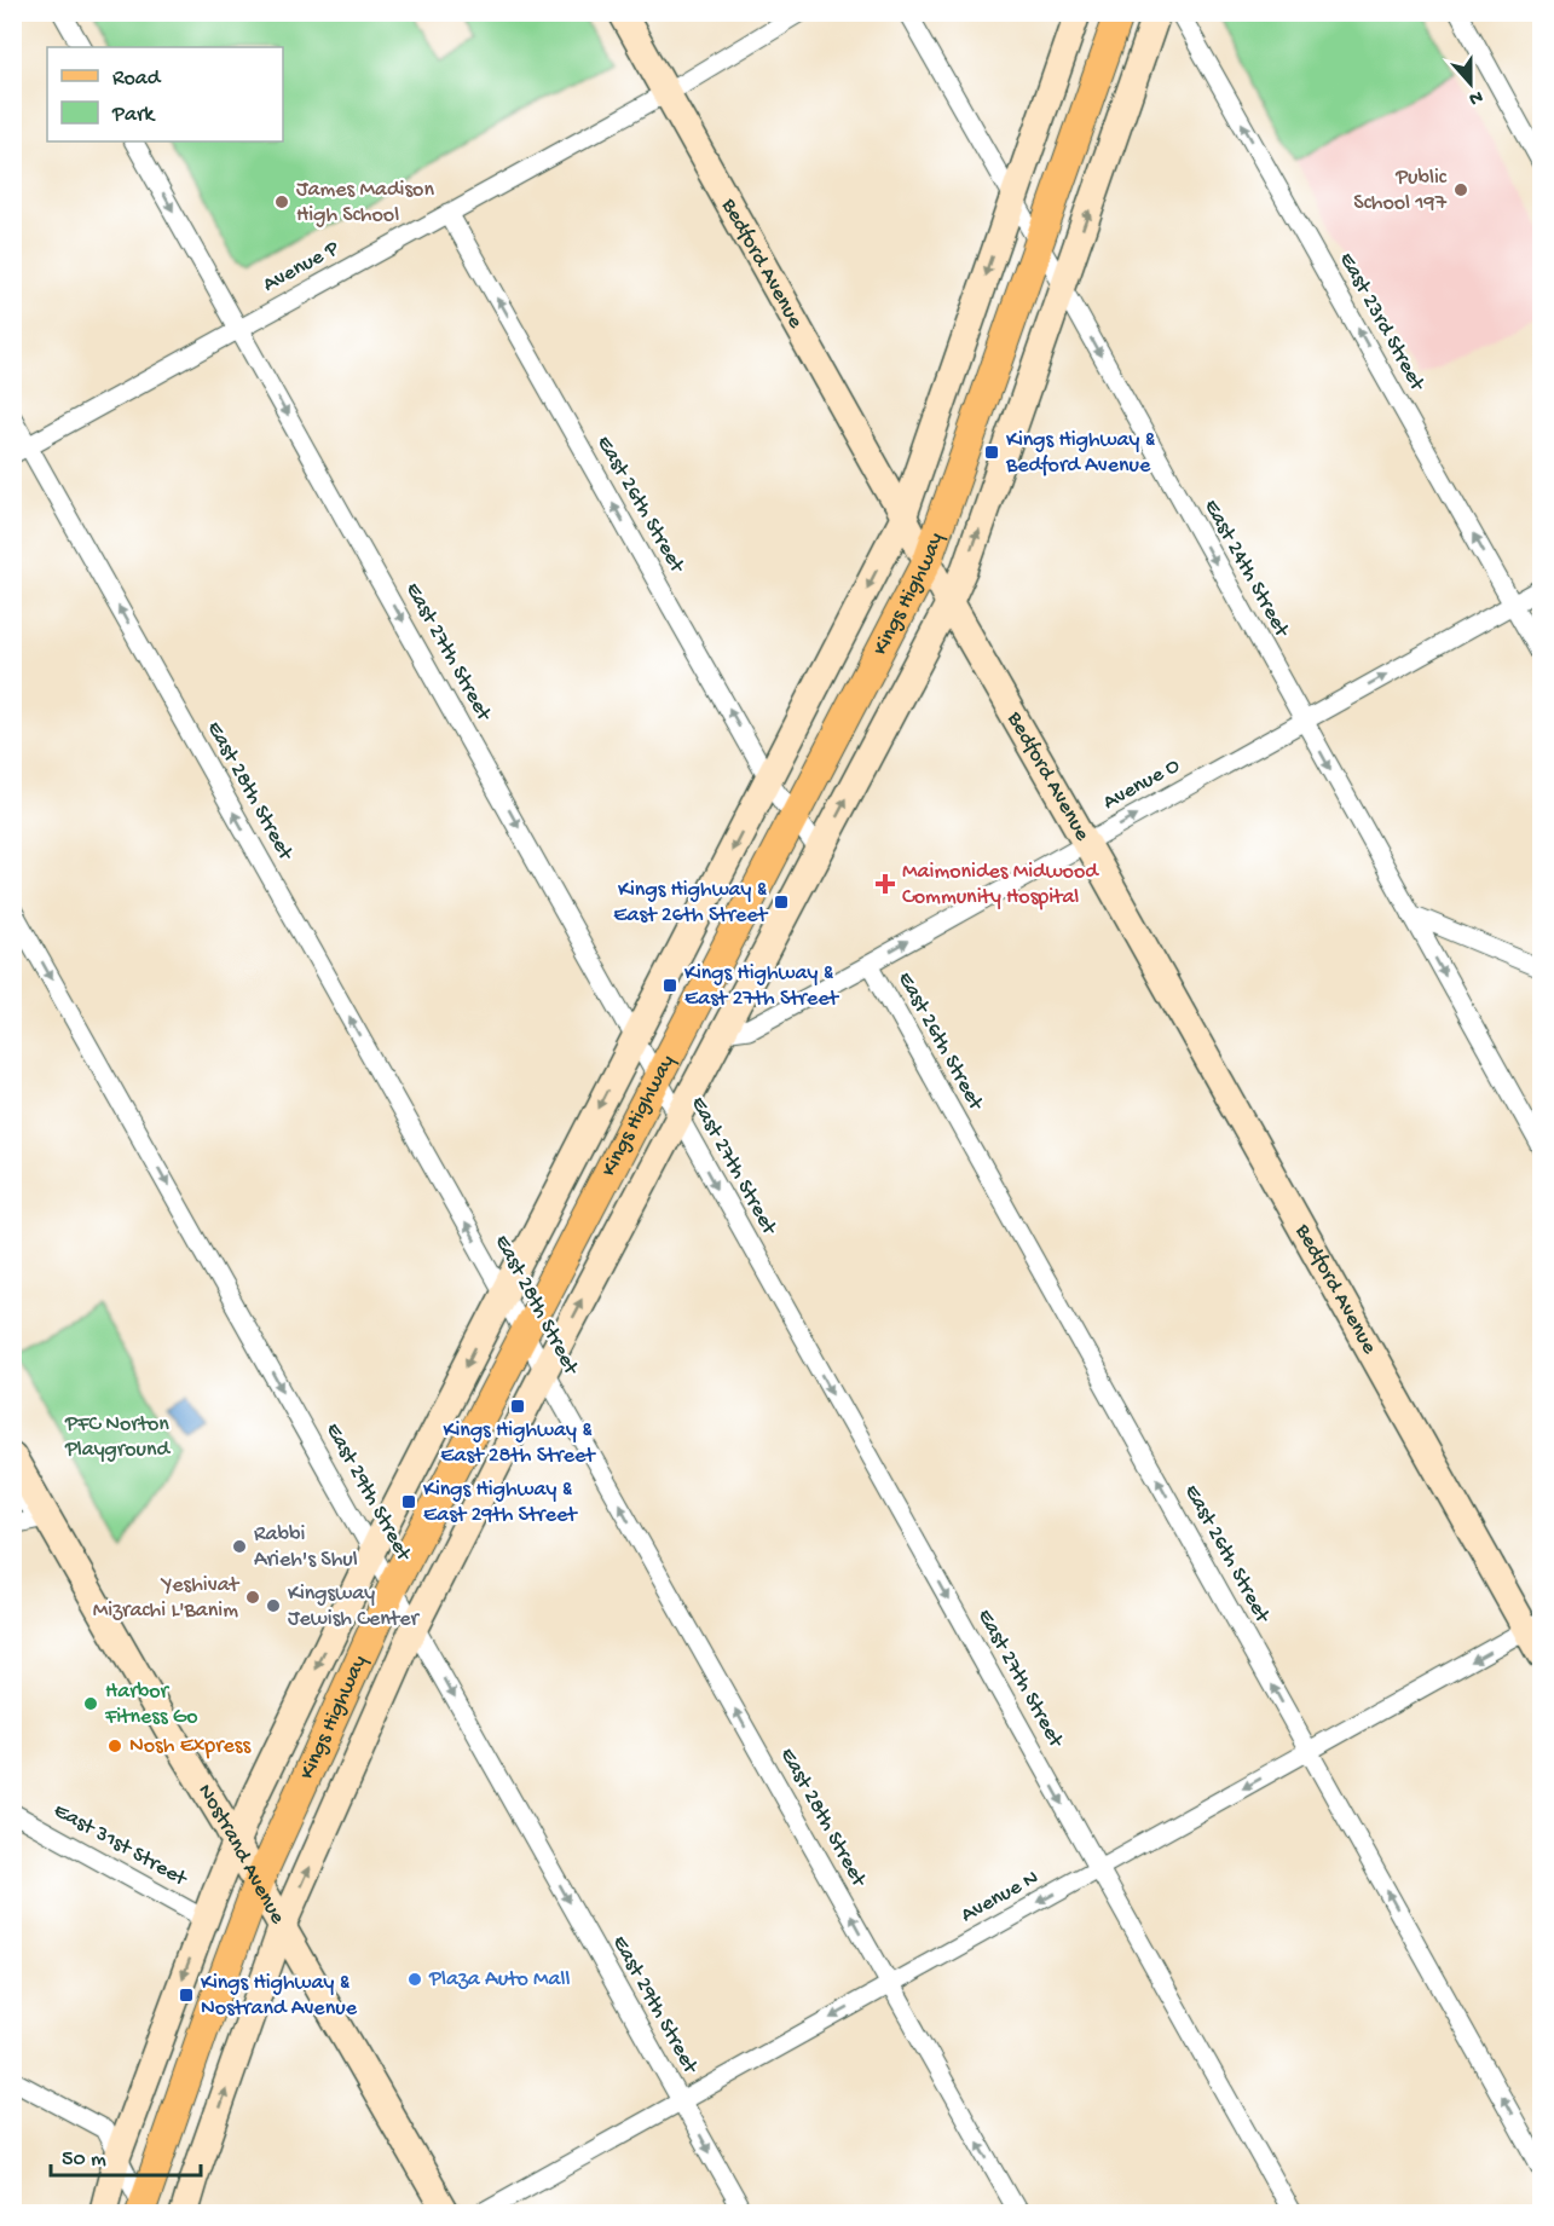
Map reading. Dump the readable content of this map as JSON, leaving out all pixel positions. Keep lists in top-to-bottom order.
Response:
{
  "streets": {
    "main road": ["Kings Highway"],
    "street": [
      "Bedford Avenue",
      "Avenue P",
      "East 23rd Street",
      "East 26th Street",
      "East 24th Street",
      "East 27th Street",
      "Avenue O",
      "East 28th Street",
      "East 29th Street",
      "East 31st Street",
      "Nostrand Avenue",
      "Avenue N"
    ]
  },
  "crossings": [
    ["Bedford Avenue", "Avenue P"],
    ["Bedford Avenue", "Kings Highway"],
    ["Bedford Avenue", "Avenue O"],
    ["Bedford Avenue", "Avenue N"],
    ["Avenue P", "East 26th Street"],
    ["Avenue P", "East 27th Street"],
    ["Avenue P", "East 28th Street"],
    ["East 23rd Street", "Avenue O"],
    ["East 26th Street", "Kings Highway"],
    ["East 26th Street", "Avenue O"],
    ["East 26th Street", "Avenue N"],
    ["East 24th Street", "Kings Highway"],
    ["East 24th Street", "Avenue O"],
    ["Kings Highway", "East 27th Street"],
    ["Kings Highway", "Avenue O"],
    ["Kings Highway", "East 28th Street"],
    ["Kings Highway", "East 29th Street"],
    ["Kings Highway", "East 31st Street"],
    ["Kings Highway", "Nostrand Avenue"],
    ["East 27th Street", "Avenue N"],
    ["East 28th Street", "Avenue N"],
    ["East 29th Street", "Avenue N"]
  ],
  "one_way": [
    "East 23rd Street",
    "East 26th Street",
    "East 24th Street",
    "East 27th Street",
    "Avenue O",
    "East 28th Street",
    "East 29th Street",
    "Avenue N"
  ],
  "parks": ["PFC Norton Playground"],
  "places": {
    "other": [
      "Public School 197",
      "James Madison High School",
      "Rabbi Arieh's Shul",
      "Yeshivat Mizrachi L'Banim",
      "Kingsway Jewish Center",
      "Harbor Fitness Go",
      "Nosh Express",
      "Plaza Auto Mall"
    ],
    "transit": [
      "Kings Highway & Bedford Avenue",
      "Kings Highway & East 26th Street",
      "Kings Highway & East 27th Street",
      "Kings Highway & East 28th Street",
      "Kings Highway & East 29th Street",
      "Kings Highway & Nostrand Avenue"
    ],
    "health": ["Maimonides Midwood Community Hospital"]
  },
  "legend": ["Road", "Park"],
  "scale_bar": "50 m",
  "north": "bottom"
}
